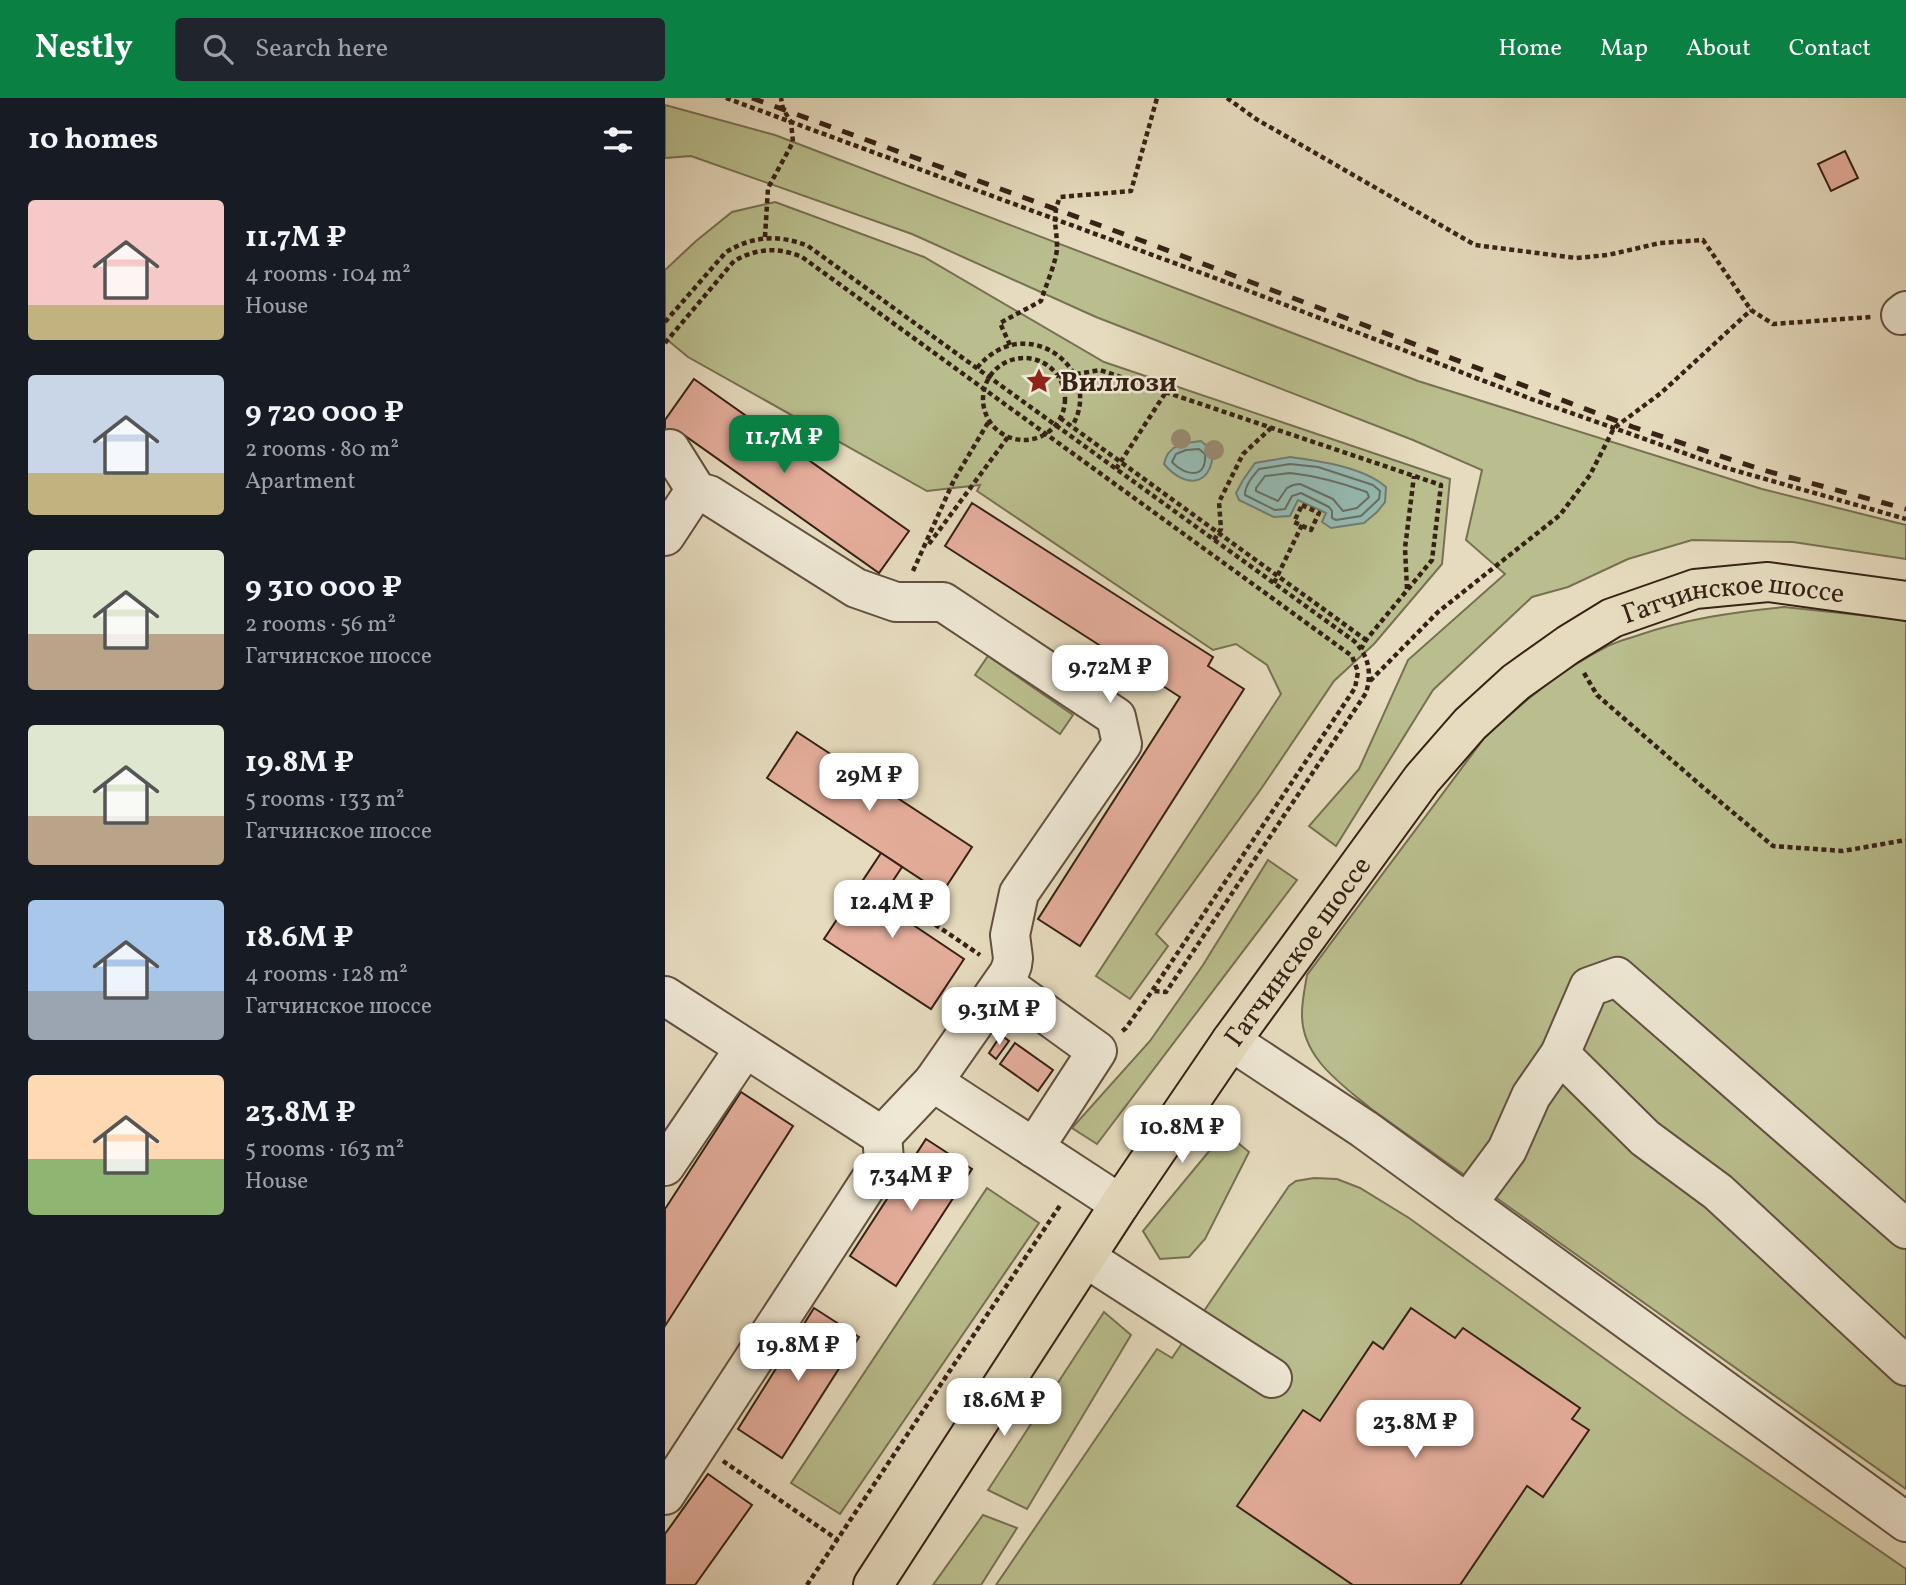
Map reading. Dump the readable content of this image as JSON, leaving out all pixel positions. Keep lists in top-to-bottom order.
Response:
{
  "streets": {
    "main road": ["Гатчинское шоссе"]
  },
  "places": {
    "place": ["Виллози"]
  },
  "page": {
    "header": "Nestly",
    "search": "Search here",
    "nav": [
      "Home",
      "Map",
      "About",
      "Contact"
    ],
    "heading": "10 homes",
    "list": [
      {
        "name": "11.7M ₽",
        "note": "4 rooms · 104 m² · House"
      },
      {
        "name": "9 720 000 ₽",
        "note": "2 rooms · 80 m² · Apartment"
      },
      {
        "name": "9 310 000 ₽",
        "note": "2 rooms · 56 m² · Гатчинское шоссе"
      },
      {
        "name": "19.8M ₽",
        "note": "5 rooms · 133 m² · Гатчинское шоссе"
      },
      {
        "name": "18.6M ₽",
        "note": "4 rooms · 128 m² · Гатчинское шоссе"
      },
      {
        "name": "23.8M ₽",
        "note": "5 rooms · 163 m² · House"
      }
    ],
    "price": [
      "11.7M ₽",
      "9.72M ₽",
      "29M ₽",
      "12.4M ₽",
      "9.31M ₽",
      "10.8M ₽",
      "7.34M ₽",
      "19.8M ₽",
      "18.6M ₽",
      "23.8M ₽"
    ]
  }
}
